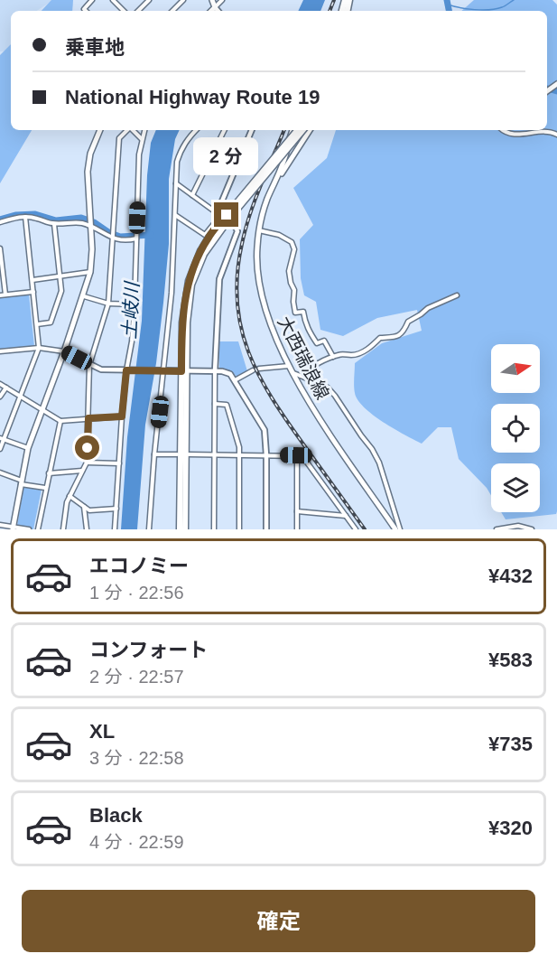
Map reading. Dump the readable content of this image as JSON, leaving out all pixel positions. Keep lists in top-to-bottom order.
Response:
{
  "streets": {
    "main road": ["大西瑞浪線"]
  },
  "water": ["土岐川"],
  "north": "right",
  "page": {
    "banner": ["乗車地", "National Highway Route 19"],
    "bubble": "2 分",
    "list": [
      {
        "name": "エコノミー",
        "note": "1 分 · 22:56",
        "value": "¥432"
      },
      {
        "name": "コンフォート",
        "note": "2 分 · 22:57",
        "value": "¥583"
      },
      {
        "name": "XL",
        "note": "3 分 · 22:58",
        "value": "¥735"
      },
      {
        "name": "Black",
        "note": "4 分 · 22:59",
        "value": "¥320"
      }
    ],
    "buttons": "確定"
  }
}
